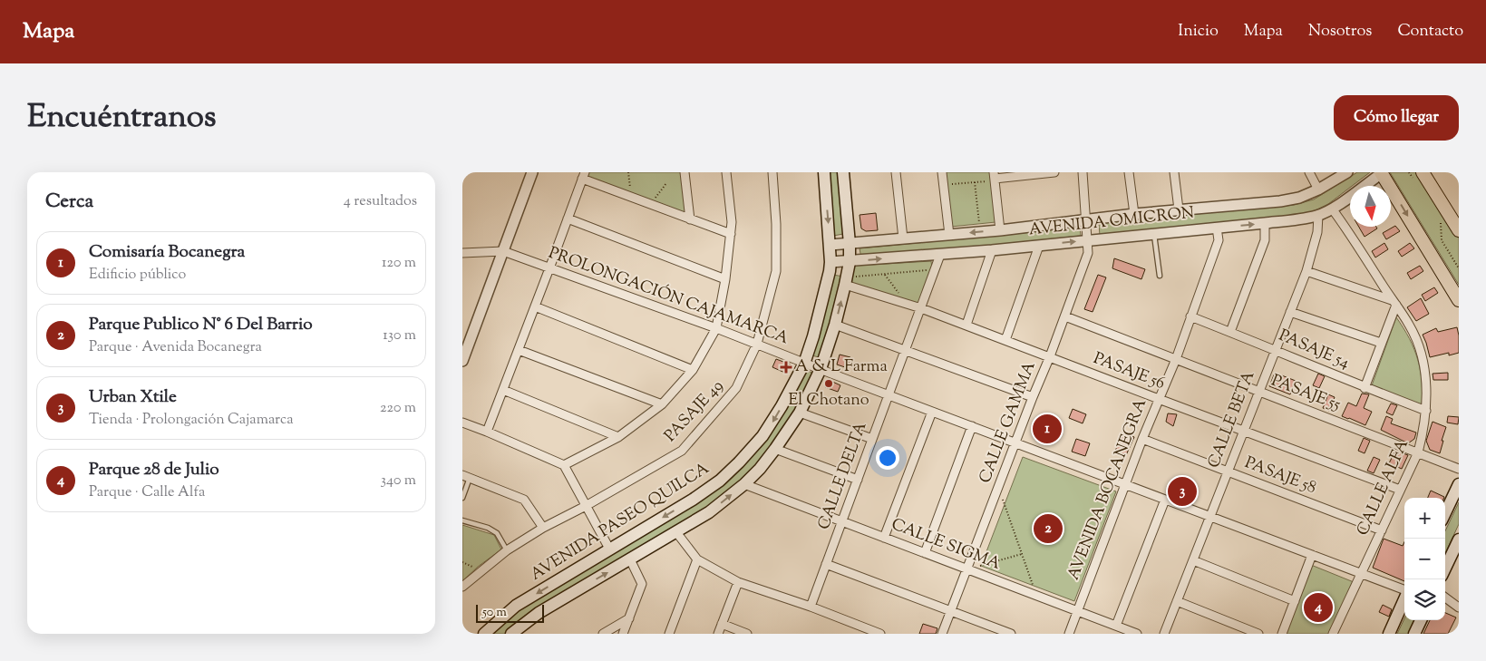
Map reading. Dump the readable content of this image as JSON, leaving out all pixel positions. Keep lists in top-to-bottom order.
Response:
{
  "streets": {
    "main road": ["AVENIDA PASEO QUILCA"],
    "street": [
      "AVENIDA OMICRON",
      "PROLONGACIÓN CAJAMARCA",
      "PASAJE 54",
      "PASAJE 56",
      "PASAJE 55",
      "PASAJE 49",
      "CALLE BETA",
      "CALLE GAMMA",
      "CALLE DELTA",
      "PASAJE 58",
      "CALLE ALFA",
      "AVENIDA BOCANEGRA",
      "CALLE SIGMA"
    ]
  },
  "crossings": [
    ["AVENIDA OMICRON", "CALLE BETA"],
    ["AVENIDA OMICRON", "CALLE GAMMA"],
    ["AVENIDA OMICRON", "CALLE DELTA"],
    ["AVENIDA OMICRON", "CALLE ALFA"],
    ["AVENIDA OMICRON", "AVENIDA BOCANEGRA"],
    ["AVENIDA OMICRON", "AVENIDA PASEO QUILCA"],
    ["PROLONGACIÓN CAJAMARCA", "PASAJE 49"],
    ["PROLONGACIÓN CAJAMARCA", "CALLE BETA"],
    ["PROLONGACIÓN CAJAMARCA", "CALLE GAMMA"],
    ["PROLONGACIÓN CAJAMARCA", "CALLE DELTA"],
    ["PROLONGACIÓN CAJAMARCA", "CALLE ALFA"],
    ["PROLONGACIÓN CAJAMARCA", "AVENIDA BOCANEGRA"],
    ["PROLONGACIÓN CAJAMARCA", "AVENIDA PASEO QUILCA"],
    ["PASAJE 54", "CALLE BETA"],
    ["PASAJE 54", "CALLE ALFA"],
    ["PASAJE 54", "AVENIDA BOCANEGRA"],
    ["PASAJE 56", "CALLE BETA"],
    ["PASAJE 56", "CALLE GAMMA"],
    ["PASAJE 56", "CALLE DELTA"],
    ["PASAJE 56", "CALLE ALFA"],
    ["PASAJE 56", "AVENIDA BOCANEGRA"],
    ["PASAJE 55", "CALLE BETA"],
    ["PASAJE 55", "CALLE GAMMA"],
    ["PASAJE 55", "CALLE ALFA"],
    ["PASAJE 55", "AVENIDA BOCANEGRA"],
    ["CALLE BETA", "PASAJE 58"],
    ["CALLE GAMMA", "CALLE SIGMA"],
    ["CALLE DELTA", "CALLE SIGMA"],
    ["PASAJE 58", "CALLE ALFA"],
    ["PASAJE 58", "AVENIDA BOCANEGRA"],
    ["AVENIDA BOCANEGRA", "CALLE SIGMA"]
  ],
  "places": {
    "health": ["A & L Farma"],
    "other": ["El Chotano"]
  },
  "scale_bar": "50 m",
  "north": "bottom",
  "page": {
    "header": "Mapa",
    "nav": [
      "Inicio",
      "Mapa",
      "Nosotros",
      "Contacto"
    ],
    "title": "Encuéntranos",
    "buttons": "Cómo llegar",
    "heading": ["Cerca", "4 resultados"],
    "list": [
      {
        "mark": "1",
        "name": "Comisaría Bocanegra",
        "note": "Edificio público",
        "value": "120 m"
      },
      {
        "mark": "2",
        "name": "Parque Publico N° 6 Del Barrio",
        "note": "Parque · Avenida Bocanegra",
        "value": "130 m"
      },
      {
        "mark": "3",
        "name": "Urban Xtile",
        "note": "Tienda · Prolongación Cajamarca",
        "value": "220 m"
      },
      {
        "mark": "4",
        "name": "Parque 28 de Julio",
        "note": "Parque · Calle Alfa",
        "value": "340 m"
      }
    ],
    "pins": [
      "1",
      "3",
      "2",
      "4"
    ],
    "map_buttons": ["+", "−"],
    "scale": "50 m"
  }
}
